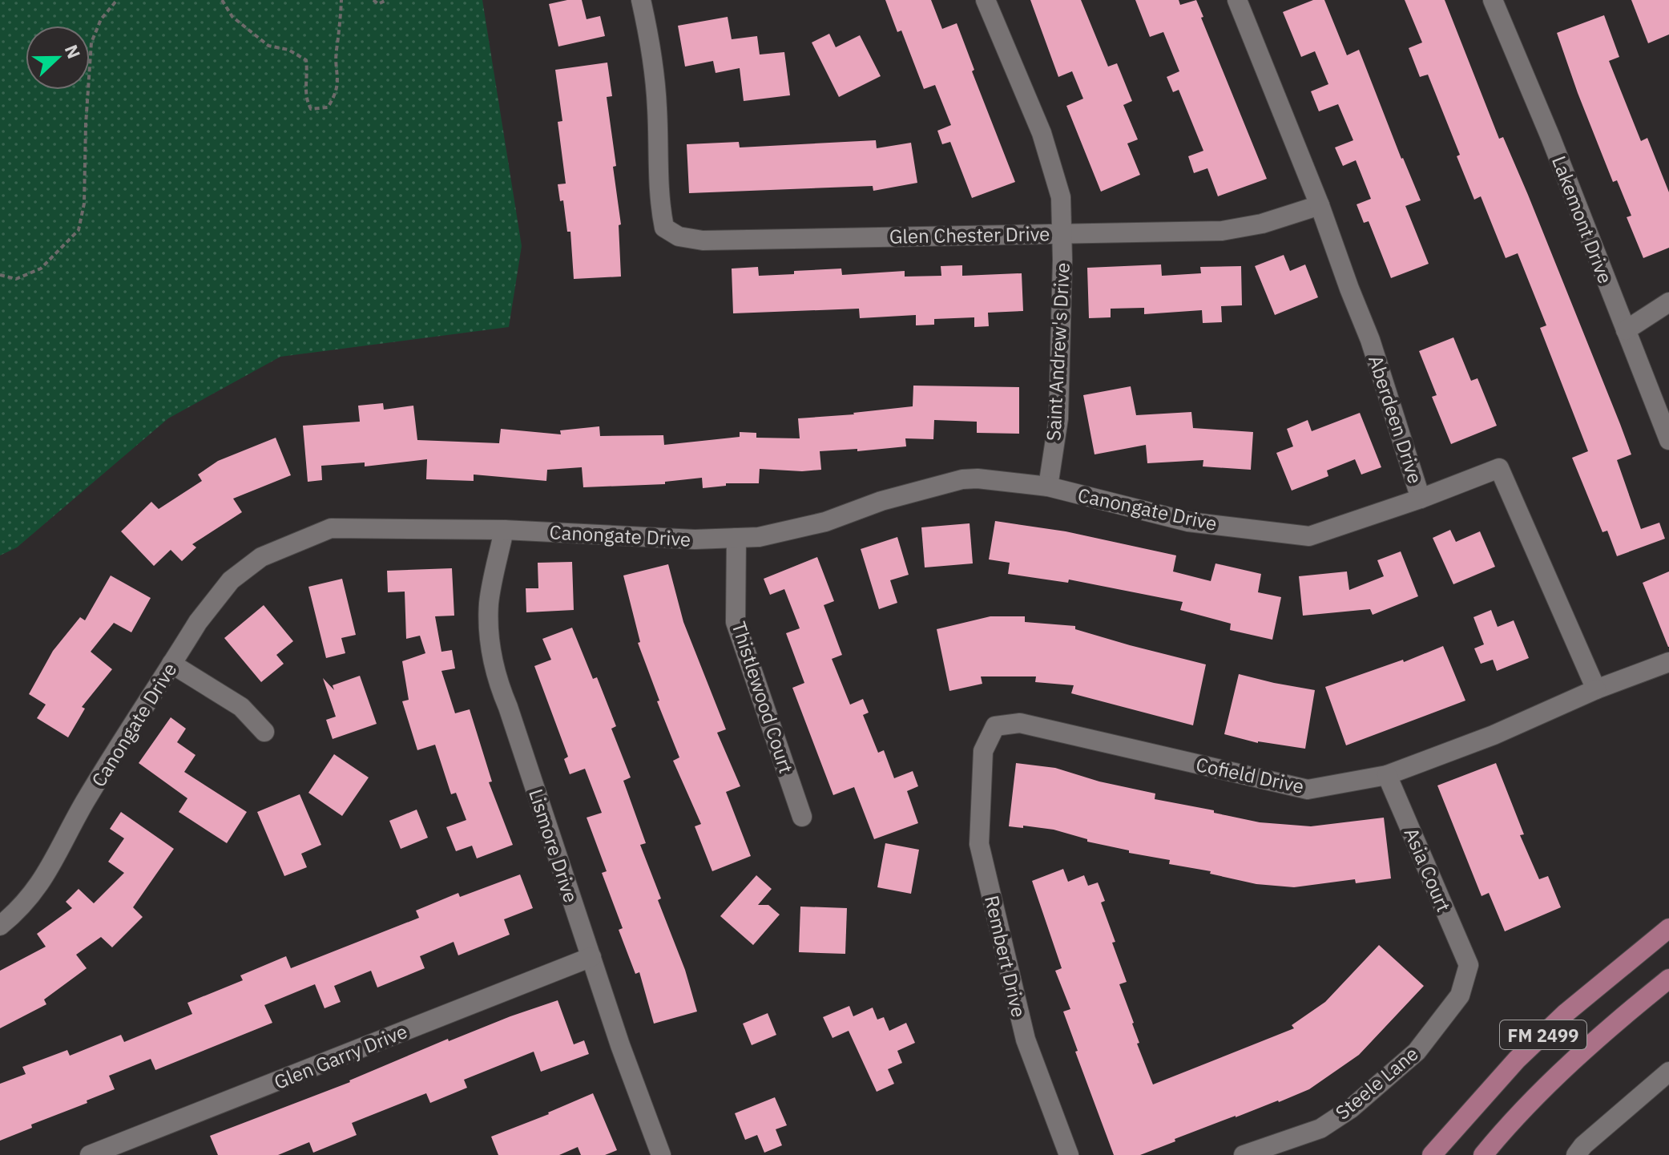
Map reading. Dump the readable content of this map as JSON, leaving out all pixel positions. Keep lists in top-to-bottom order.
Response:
{
  "streets": {
    "main road": ["FM 2499"],
    "street": [
      "Lakemont Drive",
      "Glen Chester Drive",
      "Saint Andrew's Drive",
      "Aberdeen Drive",
      "Canongate Drive",
      "Thistlewood Court",
      "Cofield Drive",
      "Lismore Drive",
      "Asia Court",
      "Rembert Drive",
      "Glen Garry Drive",
      "Steele Lane"
    ]
  },
  "crossings": [
    ["Glen Chester Drive", "Saint Andrew's Drive"],
    ["Glen Chester Drive", "Aberdeen Drive"],
    ["Saint Andrew's Drive", "Canongate Drive"],
    ["Aberdeen Drive", "Canongate Drive"],
    ["Aberdeen Drive", "Cofield Drive"],
    ["Canongate Drive", "Thistlewood Court"],
    ["Canongate Drive", "Lismore Drive"],
    ["Cofield Drive", "Asia Court"],
    ["Cofield Drive", "Rembert Drive"],
    ["Lismore Drive", "Glen Garry Drive"],
    ["Asia Court", "Steele Lane"]
  ],
  "north": "right"
}
